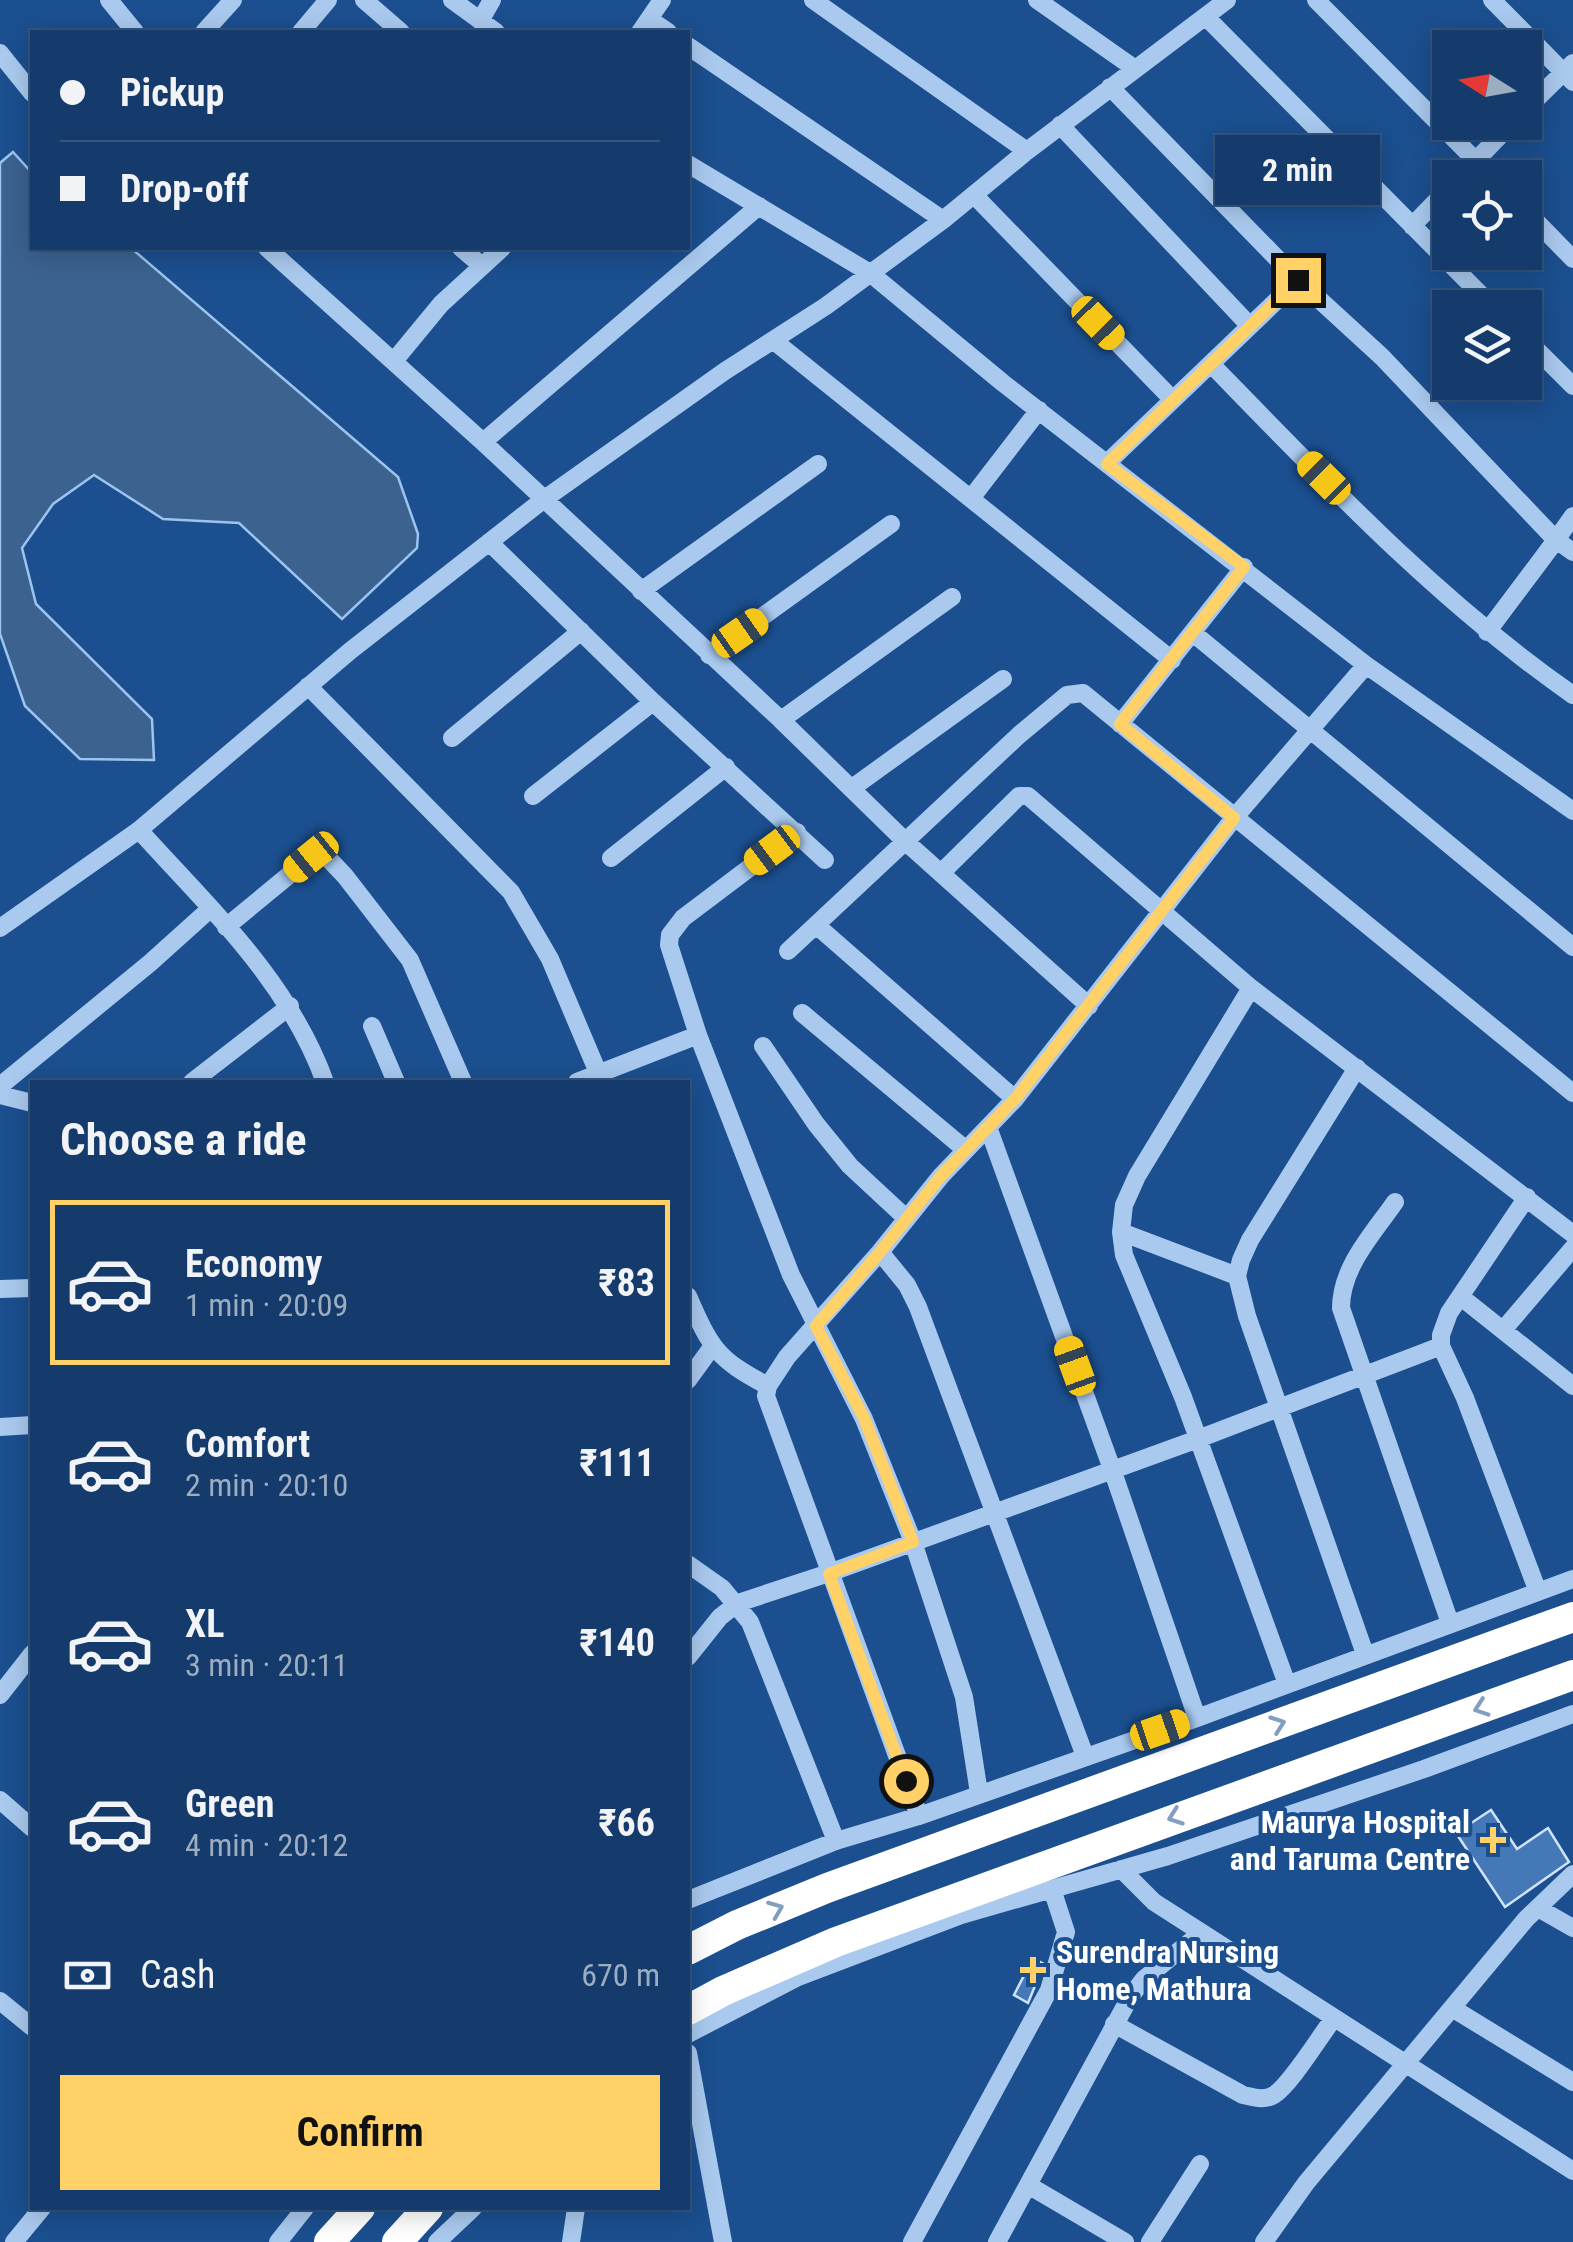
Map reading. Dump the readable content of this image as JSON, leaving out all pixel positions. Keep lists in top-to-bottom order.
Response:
{
  "places": {
    "health": ["Maurya Hospital and Taruma Centre", "Surendra Nursing Home, Mathura"]
  },
  "north": "left",
  "page": {
    "banner": ["Pickup", "Drop-off"],
    "bubble": "2 min",
    "heading": "Choose a ride",
    "list": [
      {
        "name": "Economy",
        "note": "1 min · 20:09",
        "value": "₹83"
      },
      {
        "name": "Comfort",
        "note": "2 min · 20:10",
        "value": "₹111"
      },
      {
        "name": "XL",
        "note": "3 min · 20:11",
        "value": "₹140"
      },
      {
        "name": "Green",
        "note": "4 min · 20:12",
        "value": "₹66"
      }
    ],
    "pay": ["Cash", "670 m"],
    "buttons": "Confirm"
  }
}
